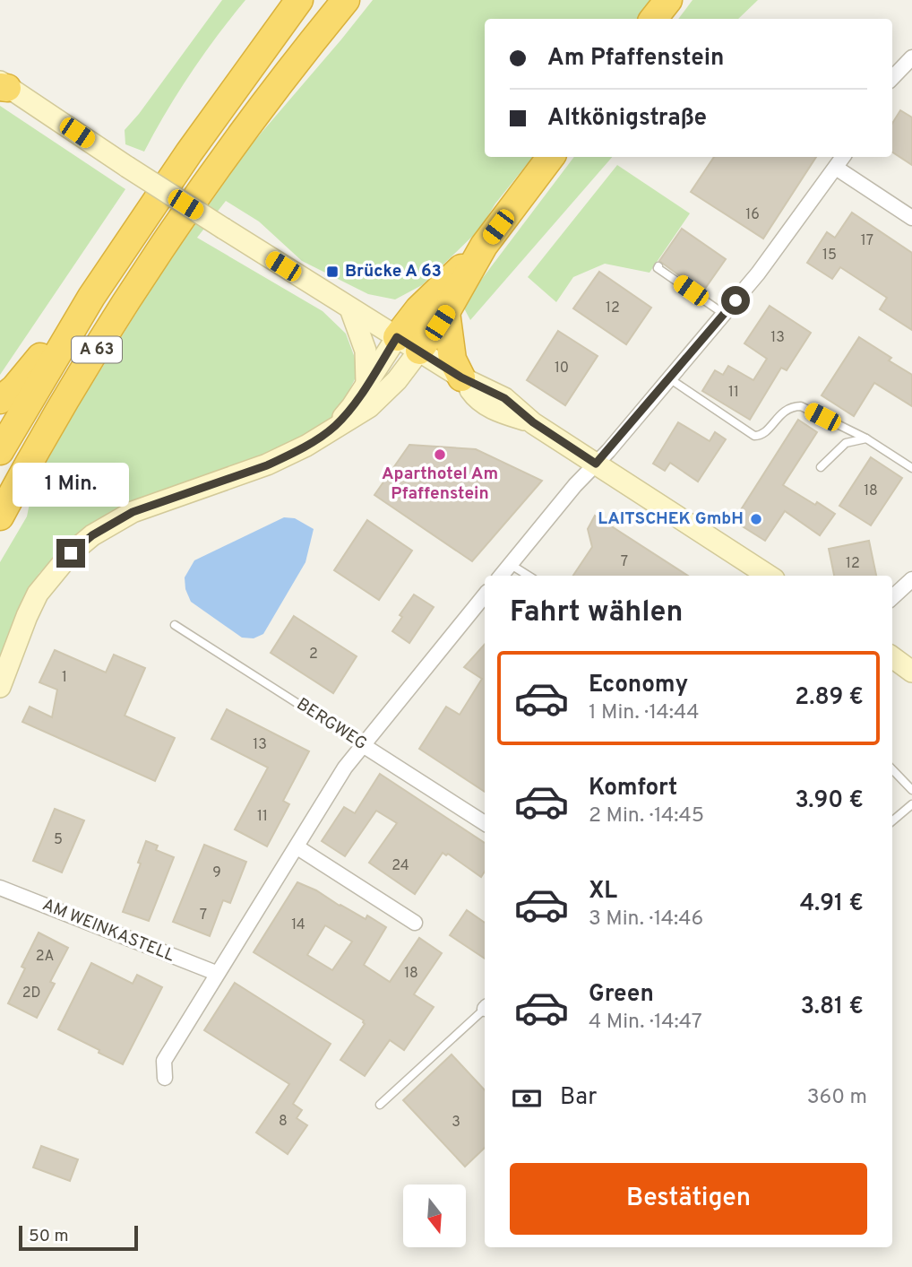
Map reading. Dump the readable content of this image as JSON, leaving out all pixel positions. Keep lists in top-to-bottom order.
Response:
{
  "streets": {
    "highway": ["A 63"],
    "street": ["BERGWEG", "AM WEINKASTELL"]
  },
  "places": {
    "transit": ["Brücke A 63"],
    "other": ["Aparthotel Am Pfaffenstein", "LAITSCHEK GmbH"]
  },
  "house_numbers": [
    "16",
    "17",
    "15",
    "12",
    "13",
    "10",
    "11",
    "18",
    "7",
    "12",
    "2",
    "1",
    "13",
    "11",
    "5",
    "24",
    "9",
    "7",
    "14",
    "2A",
    "18",
    "2D",
    "8",
    "3"
  ],
  "scale_bar": "50 m",
  "north": "bottom",
  "page": {
    "banner": ["Am Pfaffenstein", "Altkönigstraße"],
    "bubble": "1 Min.",
    "heading": "Fahrt wählen",
    "list": [
      {
        "name": "Economy",
        "note": "1 Min. · 14:44",
        "value": "2.89 €"
      },
      {
        "name": "Komfort",
        "note": "2 Min. · 14:45",
        "value": "3.90 €"
      },
      {
        "name": "XL",
        "note": "3 Min. · 14:46",
        "value": "4.91 €"
      },
      {
        "name": "Green",
        "note": "4 Min. · 14:47",
        "value": "3.81 €"
      }
    ],
    "pay": ["Bar", "360 m"],
    "buttons": "Bestätigen",
    "scale": "50 m"
  }
}
